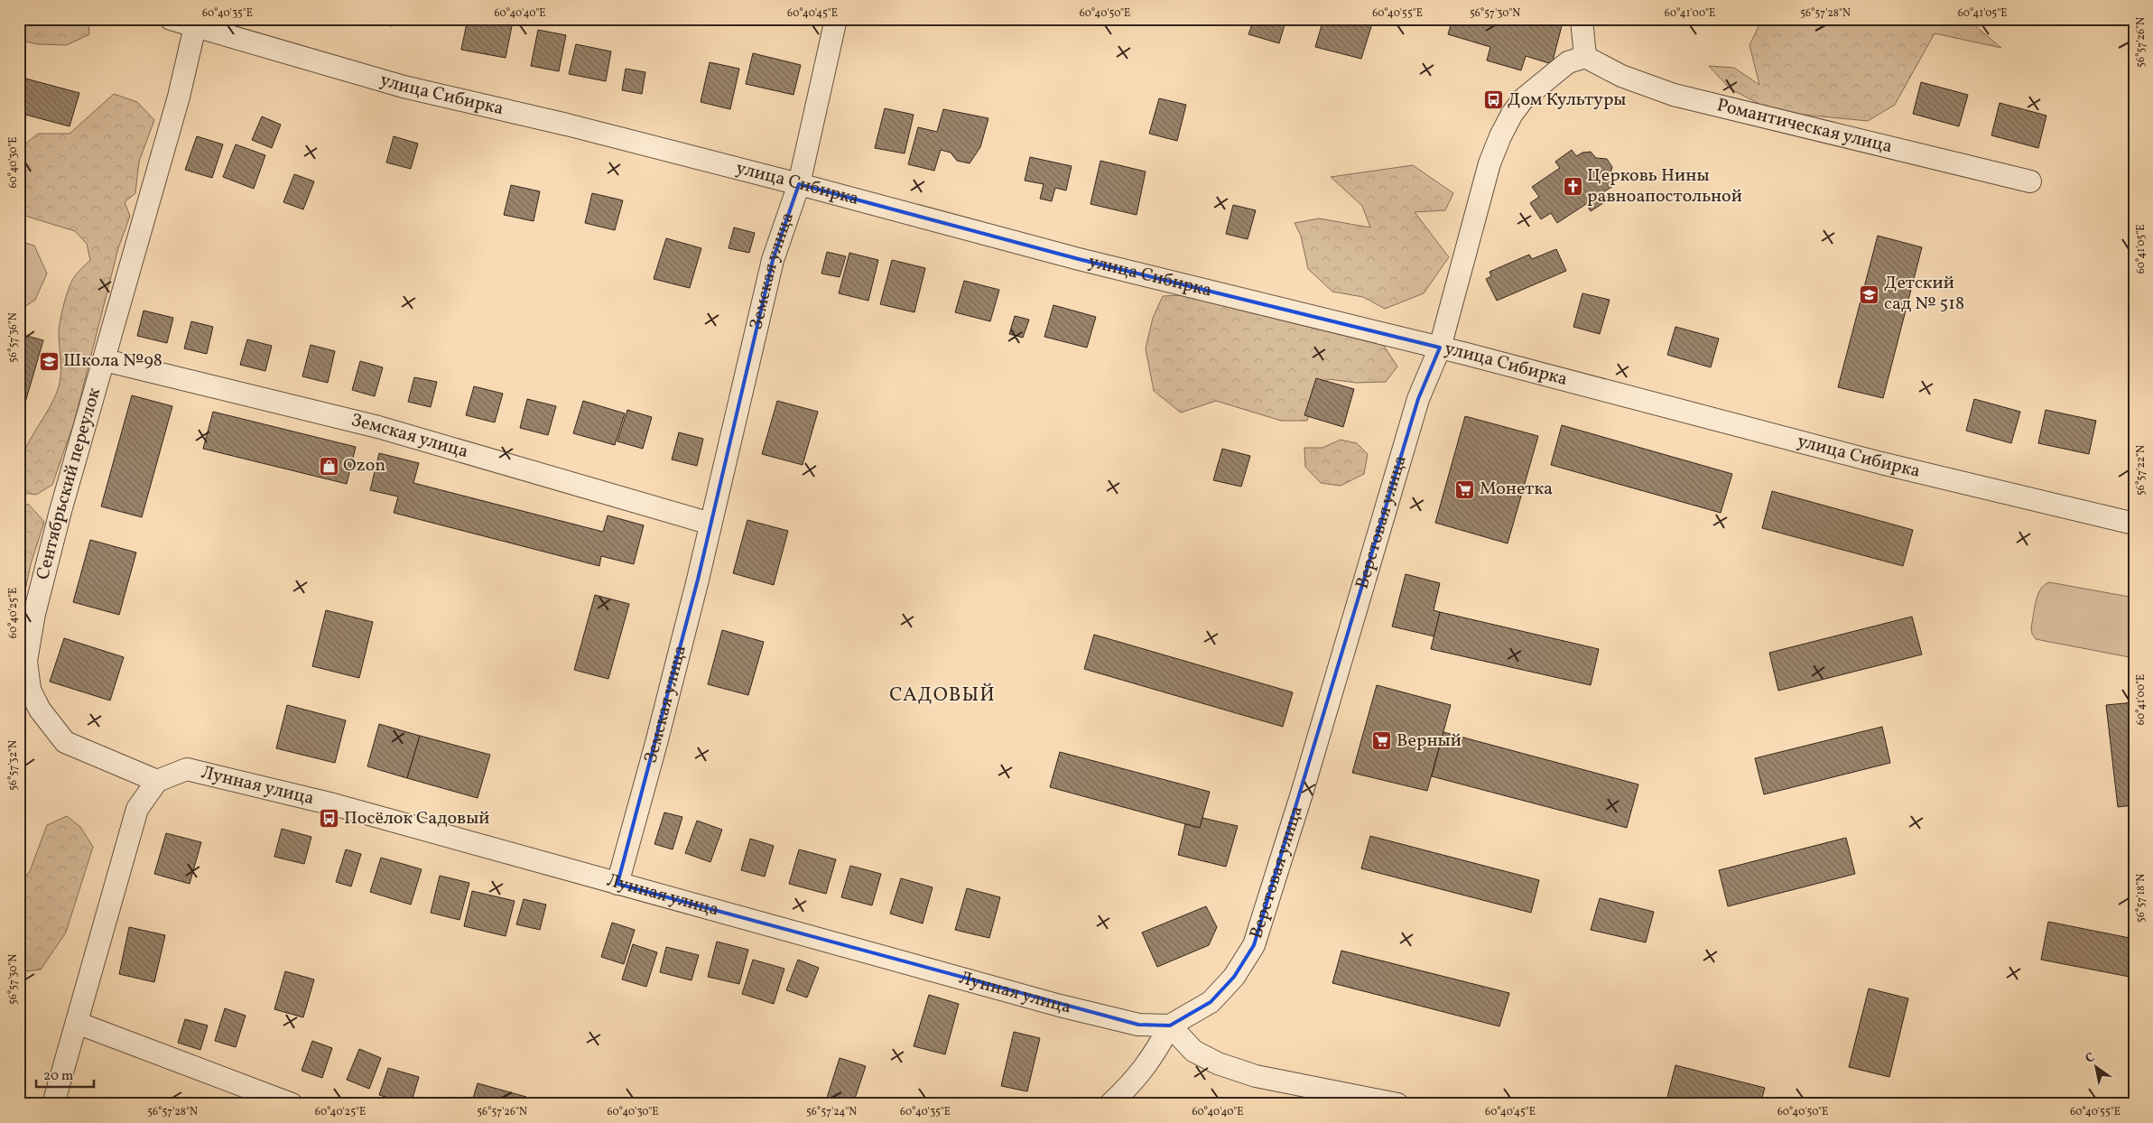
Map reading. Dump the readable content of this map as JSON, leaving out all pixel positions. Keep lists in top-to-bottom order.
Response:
{
  "streets": {
    "street": [
      "улица Сибирка",
      "Романтическая улица",
      "Земская улица",
      "Сентябрьский переулок",
      "Верстовая улица",
      "Лунная улица"
    ]
  },
  "crossings": [
    ["улица Сибирка", "Земская улица"],
    ["улица Сибирка", "Сентябрьский переулок"],
    ["улица Сибирка", "Верстовая улица"],
    ["Романтическая улица", "Верстовая улица"],
    ["Земская улица", "Сентябрьский переулок"],
    ["Земская улица", "Лунная улица"],
    ["Сентябрьский переулок", "Лунная улица"],
    ["Верстовая улица", "Лунная улица"]
  ],
  "districts": ["САДОВЫЙ"],
  "places": {
    "bus stop": ["Дом Культуры", "Посёлок Садовый"],
    "church": ["Церковь Нины равноапостольной"],
    "school or university": ["Детский сад № 518", "Школа №98"],
    "shop": ["Ozon"],
    "supermarket": ["Монетка", "Верный"]
  },
  "scale_bar": "20 m",
  "north": "top left",
  "coordinates": [
    "60°40'35\"E",
    "60°40'40\"E",
    "60°40'45\"E",
    "60°40'50\"E",
    "60°40'55\"E",
    "56°57'30\"N",
    "60°41'00\"E",
    "56°57'28\"N",
    "60°41'05\"E",
    "56°57'26\"N",
    "60°40'30\"E",
    "56°57'36\"N",
    "56°57'22\"N",
    "60°40'25\"E",
    "56°57'32\"N",
    "56°57'18\"N",
    "56°57'24\"N"
  ]
}
